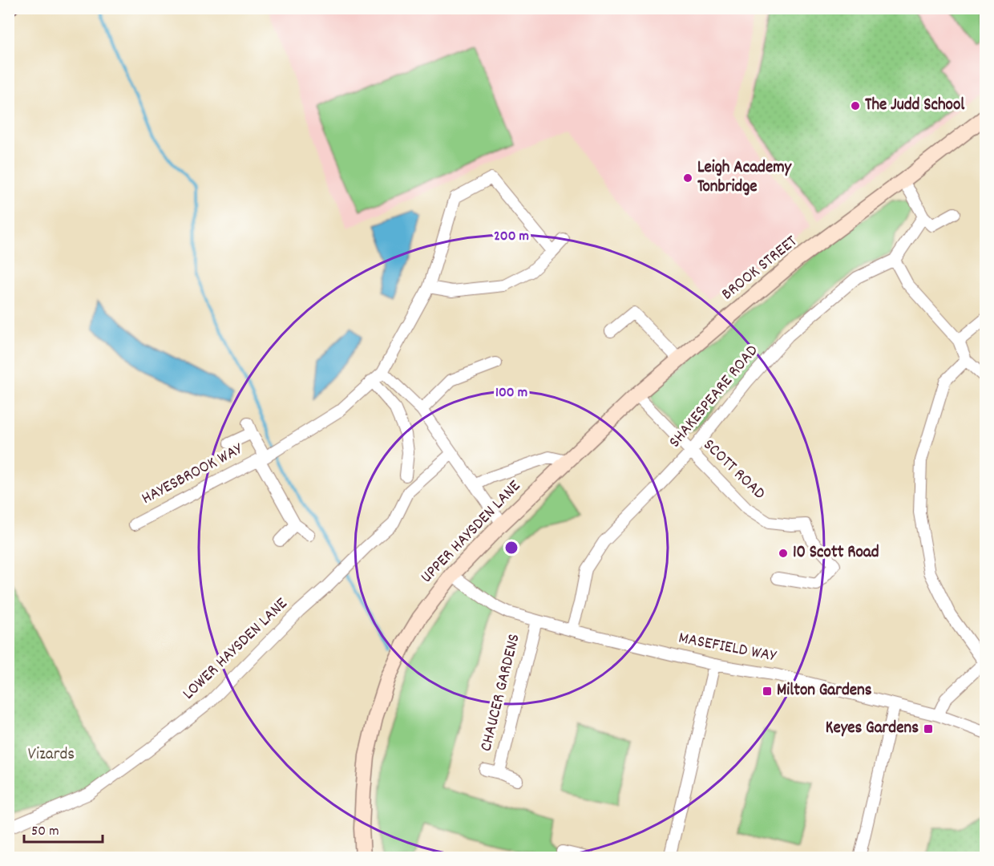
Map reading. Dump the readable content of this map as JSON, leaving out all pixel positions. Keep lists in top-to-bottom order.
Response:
{
  "streets": {
    "street": [
      "BROOK STREET",
      "SHAKESPEARE ROAD",
      "SCOTT ROAD",
      "HAYESBROOK WAY",
      "UPPER HAYSDEN LANE",
      "MASEFIELD WAY",
      "LOWER HAYSDEN LANE",
      "CHAUCER GARDENS"
    ]
  },
  "crossings": [
    ["BROOK STREET", "SCOTT ROAD"],
    ["BROOK STREET", "UPPER HAYSDEN LANE"],
    ["SHAKESPEARE ROAD", "SCOTT ROAD"],
    ["SHAKESPEARE ROAD", "MASEFIELD WAY"],
    ["UPPER HAYSDEN LANE", "MASEFIELD WAY"],
    ["MASEFIELD WAY", "CHAUCER GARDENS"]
  ],
  "parks": ["Vizards"],
  "places": {
    "other": ["The Judd School", "Leigh Academy Tonbridge", "10 Scott Road"],
    "transit": ["Milton Gardens", "Keyes Gardens"]
  },
  "scale_bar": "50 m",
  "rings": ["200 m", "100 m"]
}
